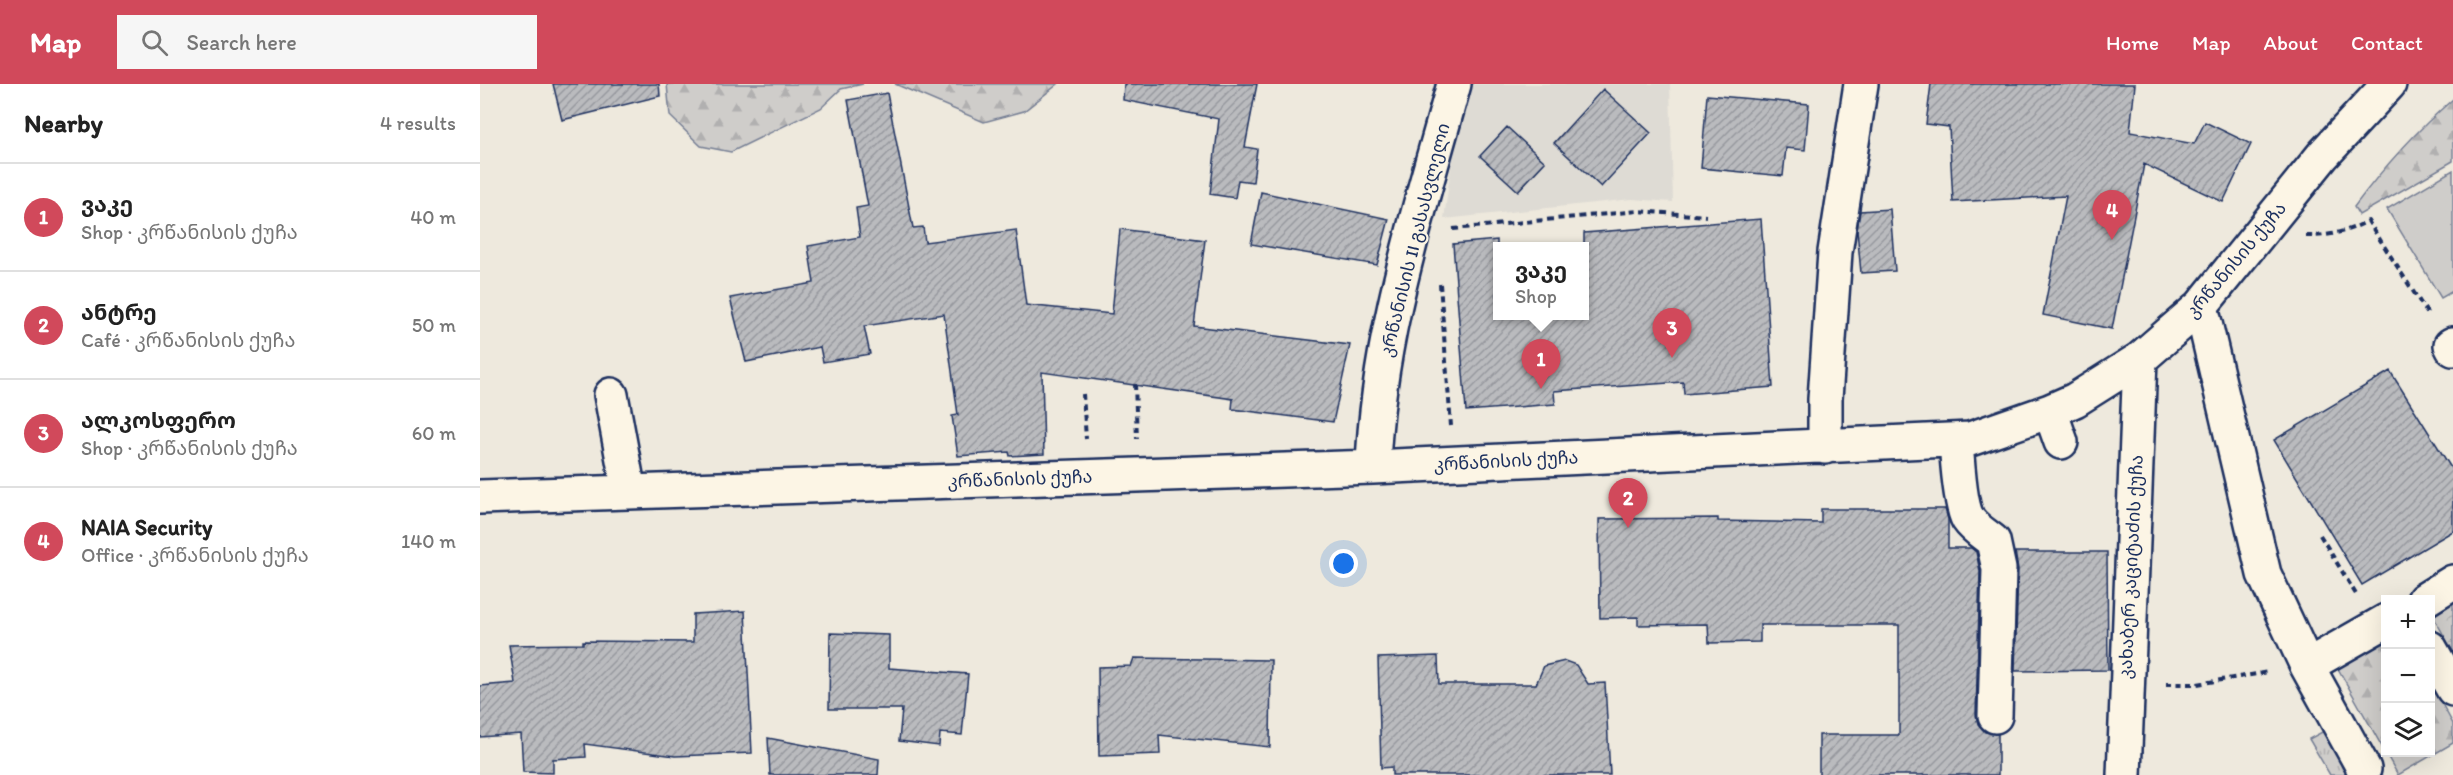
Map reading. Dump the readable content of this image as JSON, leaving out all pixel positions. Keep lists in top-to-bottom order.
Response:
{
  "streets": {
    "street": ["კრწანისის II გასასვლელი", "კრწანისის ქუჩა", "კახაბერ კაციტაძის ქუჩა"]
  },
  "crossings": [
    ["კრწანისის II გასასვლელი", "კრწანისის ქუჩა"],
    ["კრწანისის ქუჩა", "კახაბერ კაციტაძის ქუჩა"]
  ],
  "page": {
    "header": "Map",
    "search": "Search here",
    "nav": [
      "Home",
      "Map",
      "About",
      "Contact"
    ],
    "heading": ["Nearby", "4 results"],
    "list": [
      {
        "mark": "1",
        "name": "ვაკე",
        "note": "Shop · კრწანისის ქუჩა",
        "value": "40 m"
      },
      {
        "mark": "2",
        "name": "ანტრე",
        "note": "Café · კრწანისის ქუჩა",
        "value": "50 m"
      },
      {
        "mark": "3",
        "name": "ალკოსფერო",
        "note": "Shop · კრწანისის ქუჩა",
        "value": "60 m"
      },
      {
        "mark": "4",
        "name": "NAIA Security",
        "note": "Office · კრწანისის ქუჩა",
        "value": "140 m"
      }
    ],
    "pins": [
      "4",
      "3",
      "1",
      "2"
    ],
    "popup": ["ვაკე", "Shop"],
    "map_buttons": ["+", "−"]
  }
}
